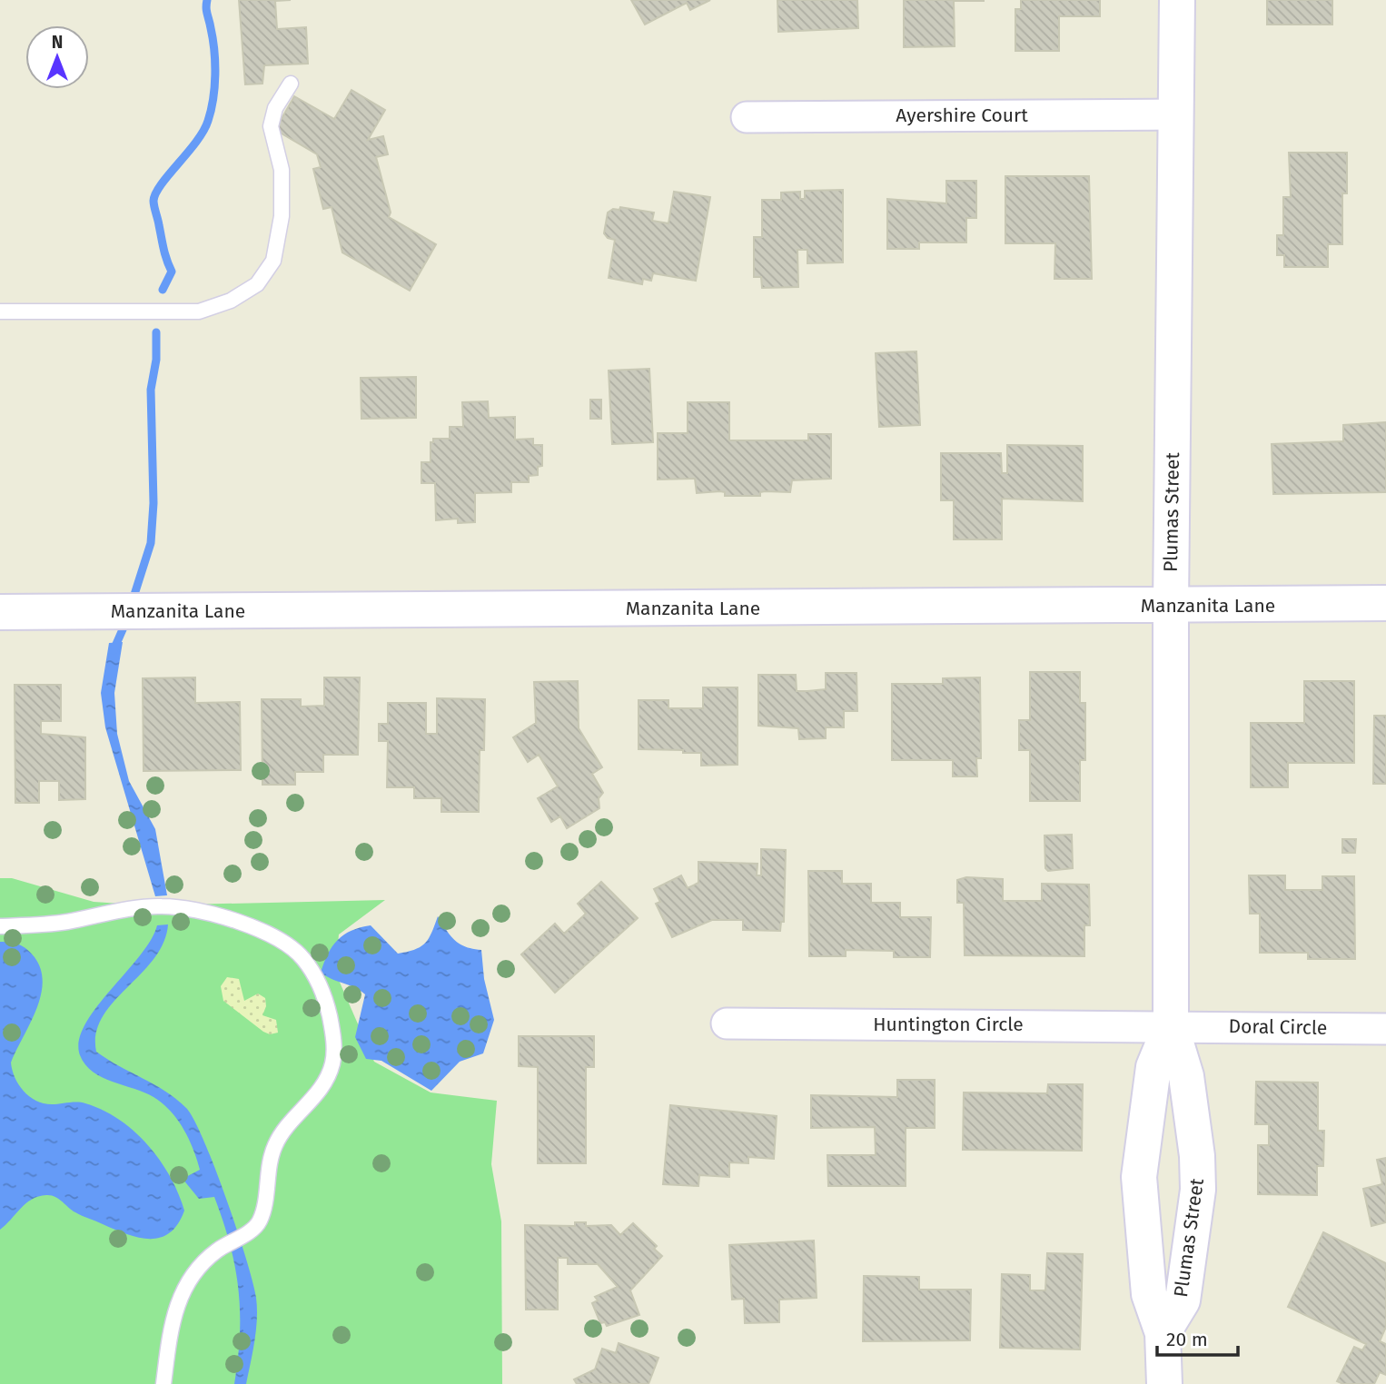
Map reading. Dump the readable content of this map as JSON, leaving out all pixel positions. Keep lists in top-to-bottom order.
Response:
{
  "streets": {
    "street": [
      "Ayershire Court",
      "Plumas Street",
      "Manzanita Lane",
      "Huntington Circle",
      "Doral Circle"
    ]
  },
  "crossings": [
    ["Ayershire Court", "Plumas Street"],
    ["Plumas Street", "Manzanita Lane"],
    ["Plumas Street", "Huntington Circle"],
    ["Plumas Street", "Doral Circle"],
    ["Huntington Circle", "Doral Circle"]
  ],
  "scale_bar": "20 m",
  "north": "top"
}
